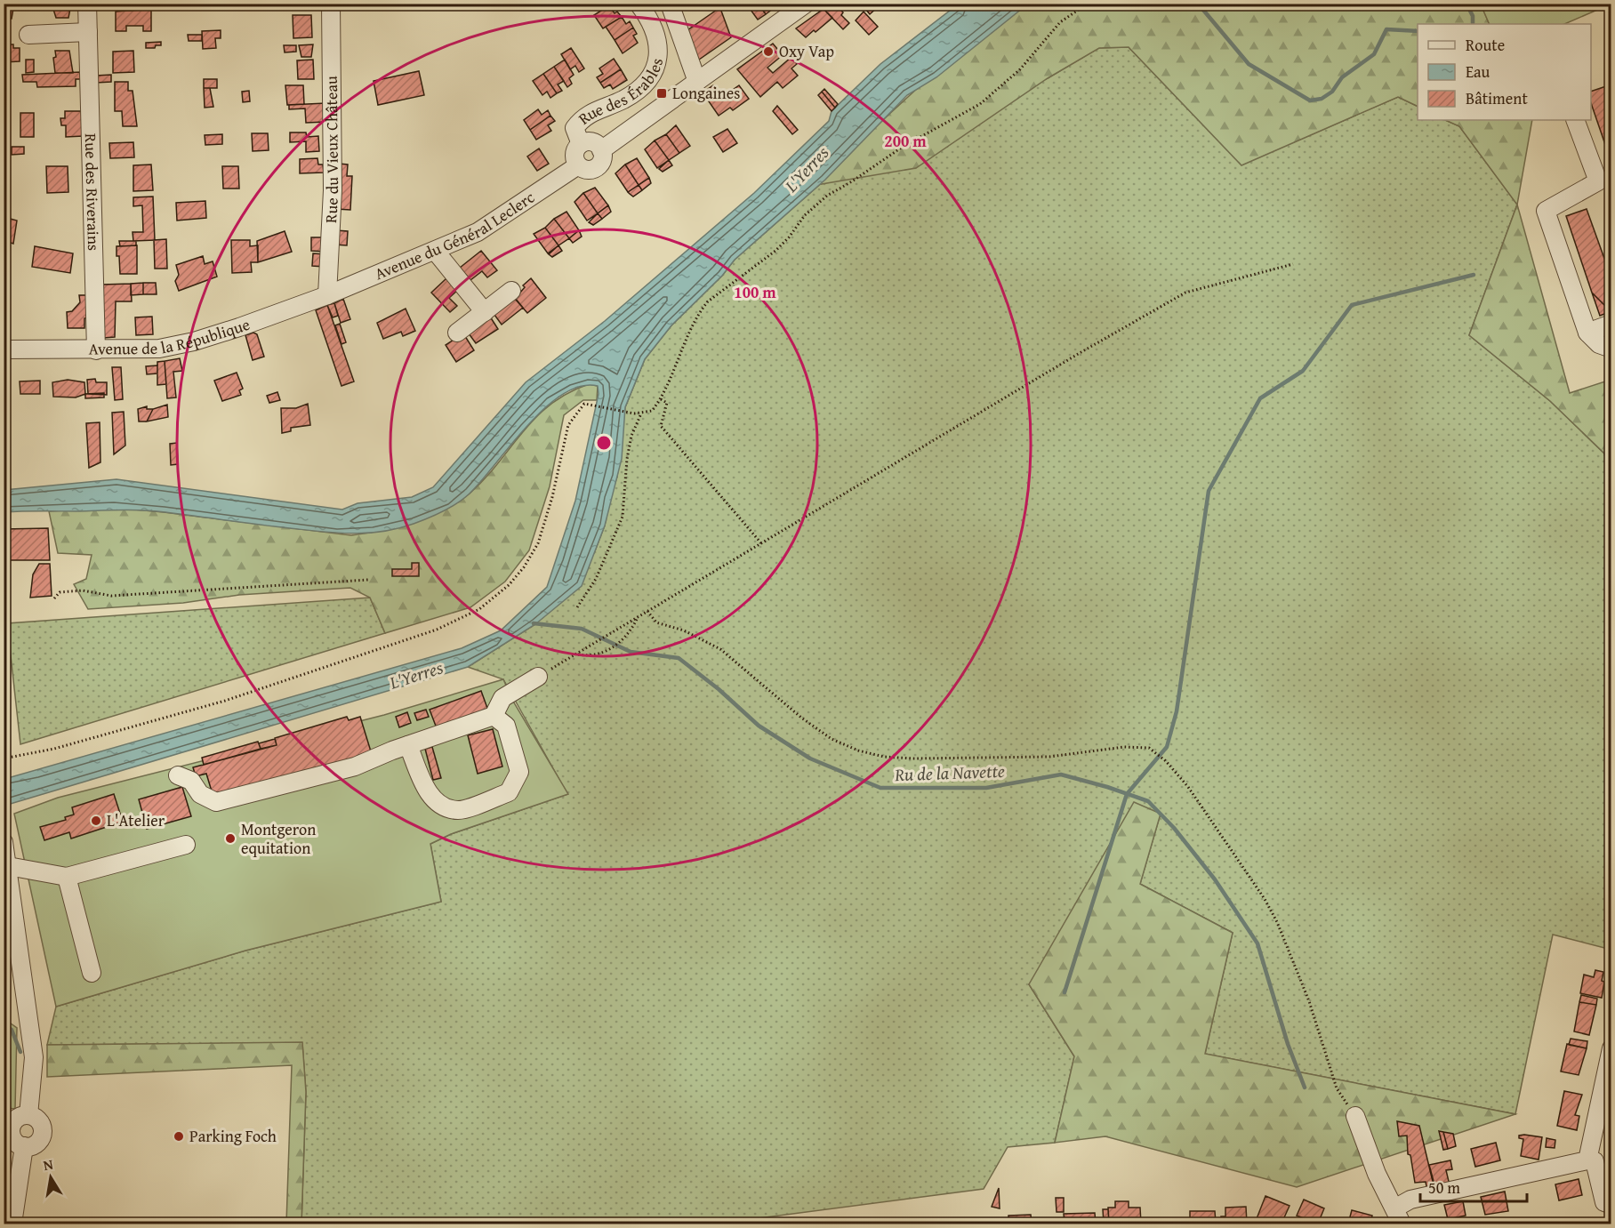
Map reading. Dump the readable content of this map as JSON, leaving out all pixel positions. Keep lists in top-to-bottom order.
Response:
{
  "streets": {
    "street": [
      "Rue des Érables",
      "Rue du Vieux Château",
      "Rue des Riverains",
      "Avenue du Général Leclerc",
      "Avenue de la République"
    ]
  },
  "crossings": [
    ["Rue des Érables", "Avenue du Général Leclerc"],
    ["Rue du Vieux Château", "Avenue du Général Leclerc"],
    ["Rue du Vieux Château", "Avenue de la République"],
    ["Rue des Riverains", "Avenue de la République"],
    ["Avenue du Général Leclerc", "Avenue de la République"]
  ],
  "water": ["L'Yerres", "Ru de la Navette"],
  "places": {
    "other": [
      "Oxy Vap",
      "L'Atelier",
      "Montgeron equitation",
      "Parking Foch"
    ],
    "transit": ["Longaines"]
  },
  "legend": ["Route", "Eau", "Bâtiment"],
  "scale_bar": "50 m",
  "north": "top",
  "rings": ["200 m", "100 m"]
}
